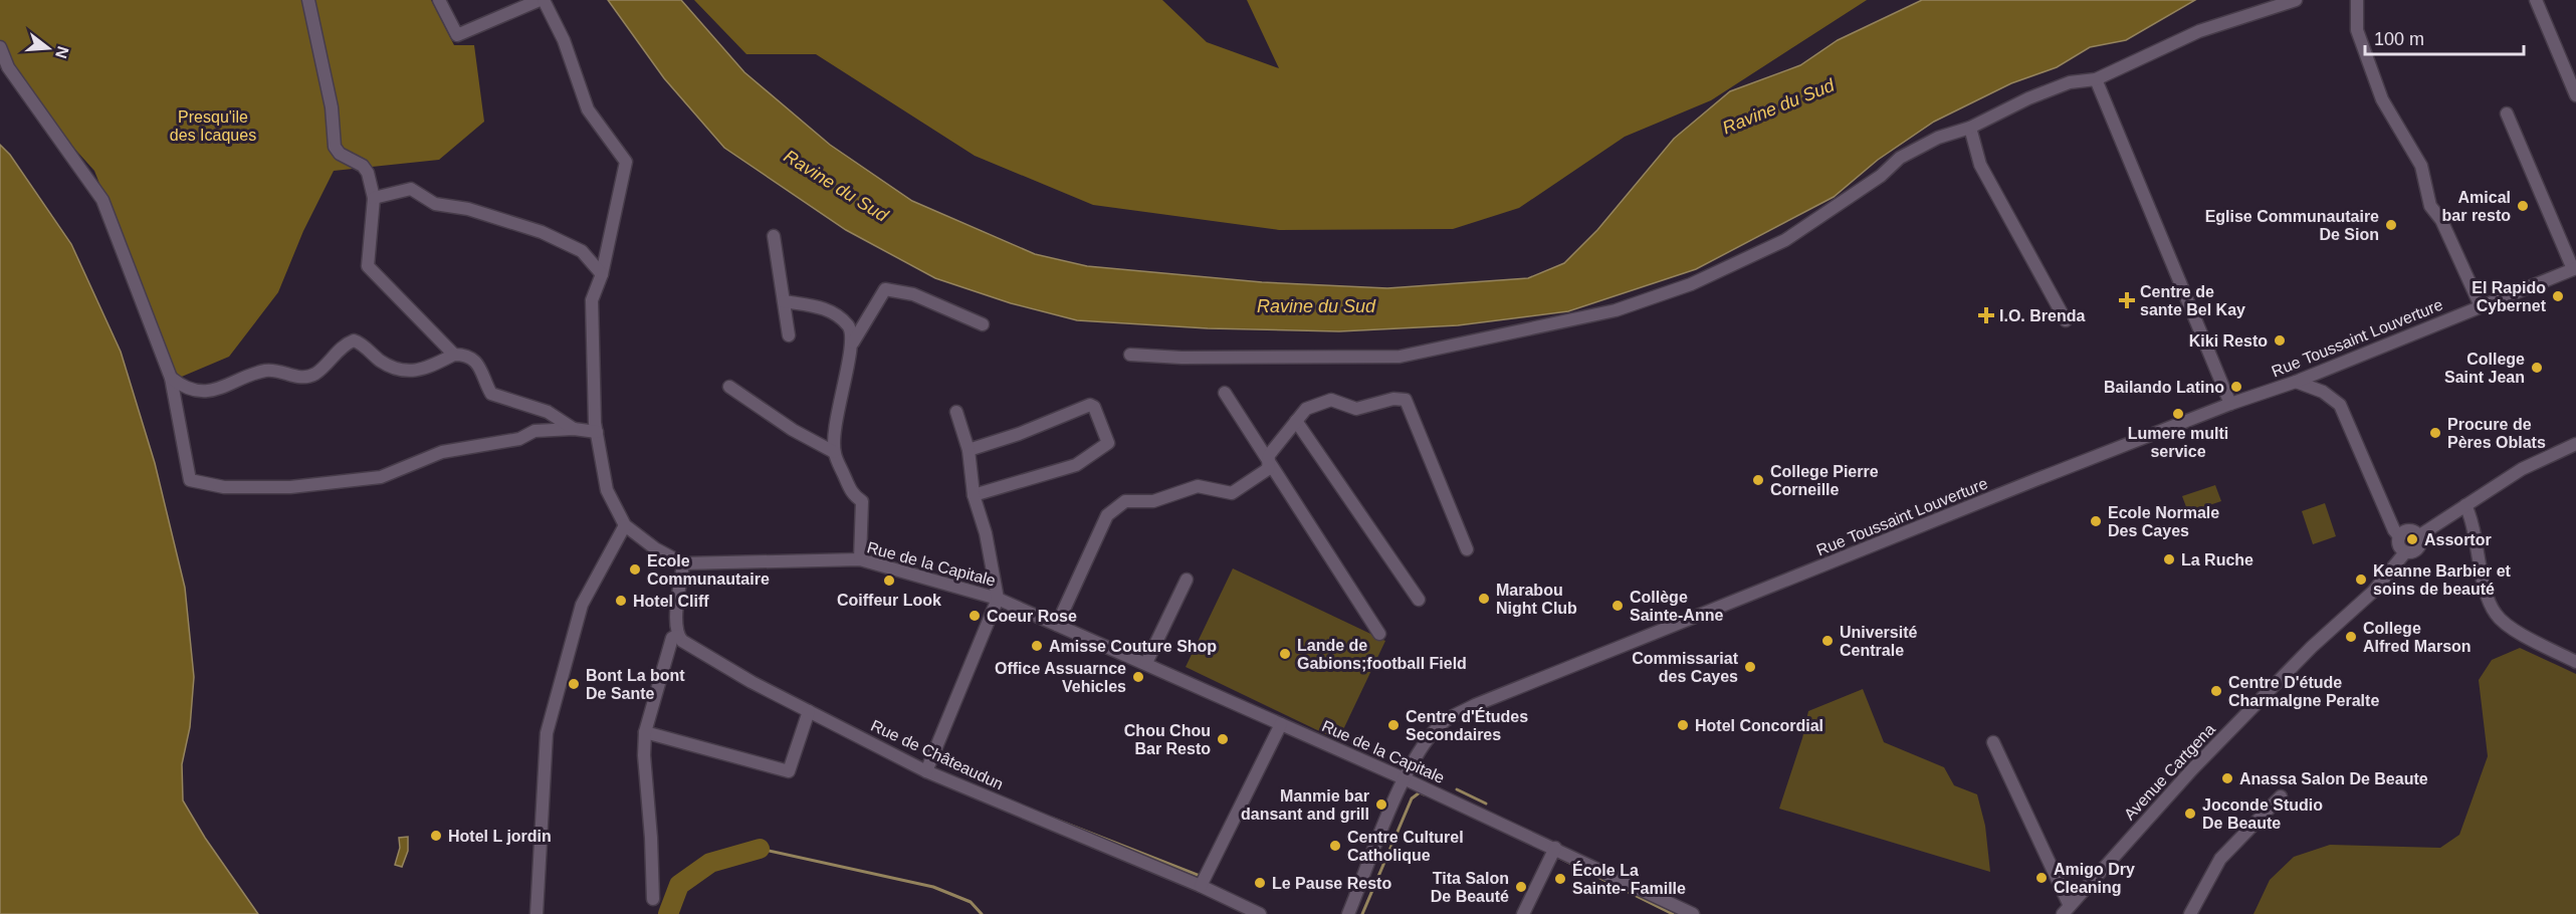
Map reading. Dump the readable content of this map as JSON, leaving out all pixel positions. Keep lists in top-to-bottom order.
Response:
{
  "streets": {
    "street": [
      "Rue Toussaint Louverture",
      "Rue de la Capitale",
      "Rue de Châteaudun",
      "Avenue Cartgena"
    ]
  },
  "crossings": [
    ["Rue Toussaint Louverture", "Rue de la Capitale"]
  ],
  "water": ["Ravine du Sud"],
  "parks": ["Presqu'ile des Icaques"],
  "places": {
    "other": [
      "Amical bar resto",
      "Eglise Communautaire De Sion",
      "El Rapido Cybernet",
      "Kiki Resto",
      "College Saint Jean",
      "Bailando Latino",
      "Lumere multi service",
      "Procure de Pères Oblats",
      "College Pierre Corneille",
      "Ecole Normale Des Cayes",
      "Assortor",
      "La Ruche",
      "Ecole Communautaire",
      "Keanne Barbier et soins de beauté",
      "Coiffeur Look",
      "Marabou Night Club",
      "Hotel Cliff",
      "Collège Sainte-Anne",
      "Coeur Rose",
      "College Alfred Marson",
      "Université Centrale",
      "Amisse Couture Shop",
      "Lande de Gabions;football Field",
      "Commissariat des Cayes",
      "Office Assuarnce Vehicles",
      "Bont La bont De Sante",
      "Centre D'étude Charmalgne Peralte",
      "Centre d'Études Secondaires",
      "Hotel Concordial",
      "Chou Chou Bar Resto",
      "Anassa Salon De Beaute",
      "Manmie bar dansant and grill",
      "Joconde Studio De Beaute",
      "Hotel L jordin",
      "Centre Culturel Catholique",
      "Amigo Dry Cleaning",
      "École La Sainte- Famille",
      "Le Pause Resto",
      "Tita Salon De Beauté"
    ],
    "health": ["Centre de sante Bel Kay", "I.O. Brenda"]
  },
  "scale_bar": "100 m",
  "north": "right"
}
